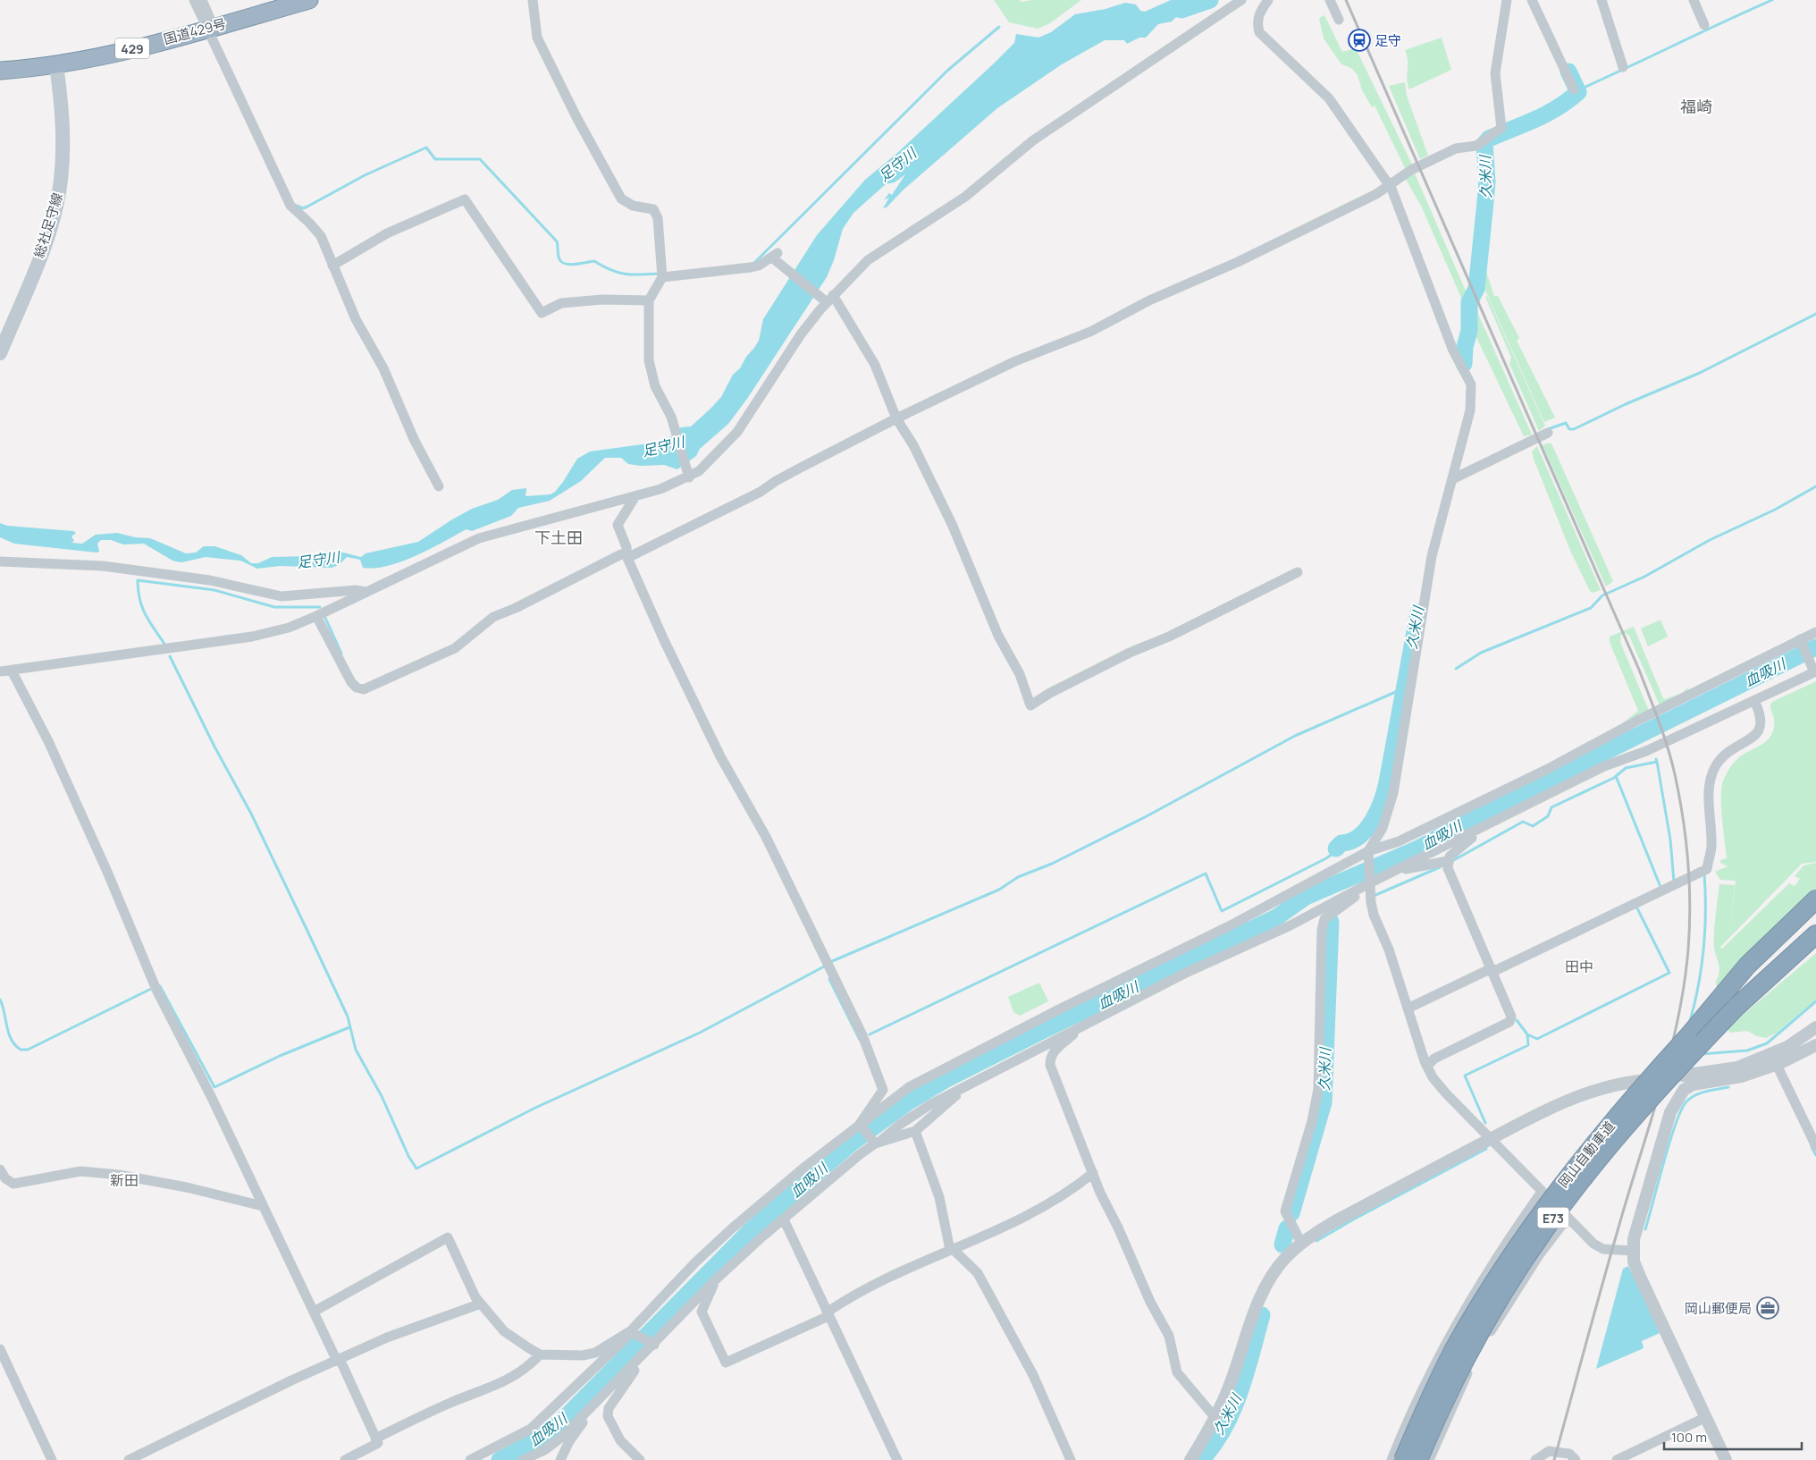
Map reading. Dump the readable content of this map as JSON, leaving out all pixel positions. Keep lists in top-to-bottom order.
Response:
{
  "streets": {
    "highway": [
      "国道429号",
      "429",
      "岡山自動車道",
      "E73"
    ],
    "main road": ["総社足守線"]
  },
  "crossings": [
    ["国道429号", "総社足守線"]
  ],
  "districts": [
    "福崎",
    "下土田",
    "田中",
    "新田"
  ],
  "water": ["足守川", "久米川", "血吸川"],
  "places": {
    "station": ["足守"],
    "office": ["岡山郵便局"]
  },
  "scale_bar": "100 m"
}
